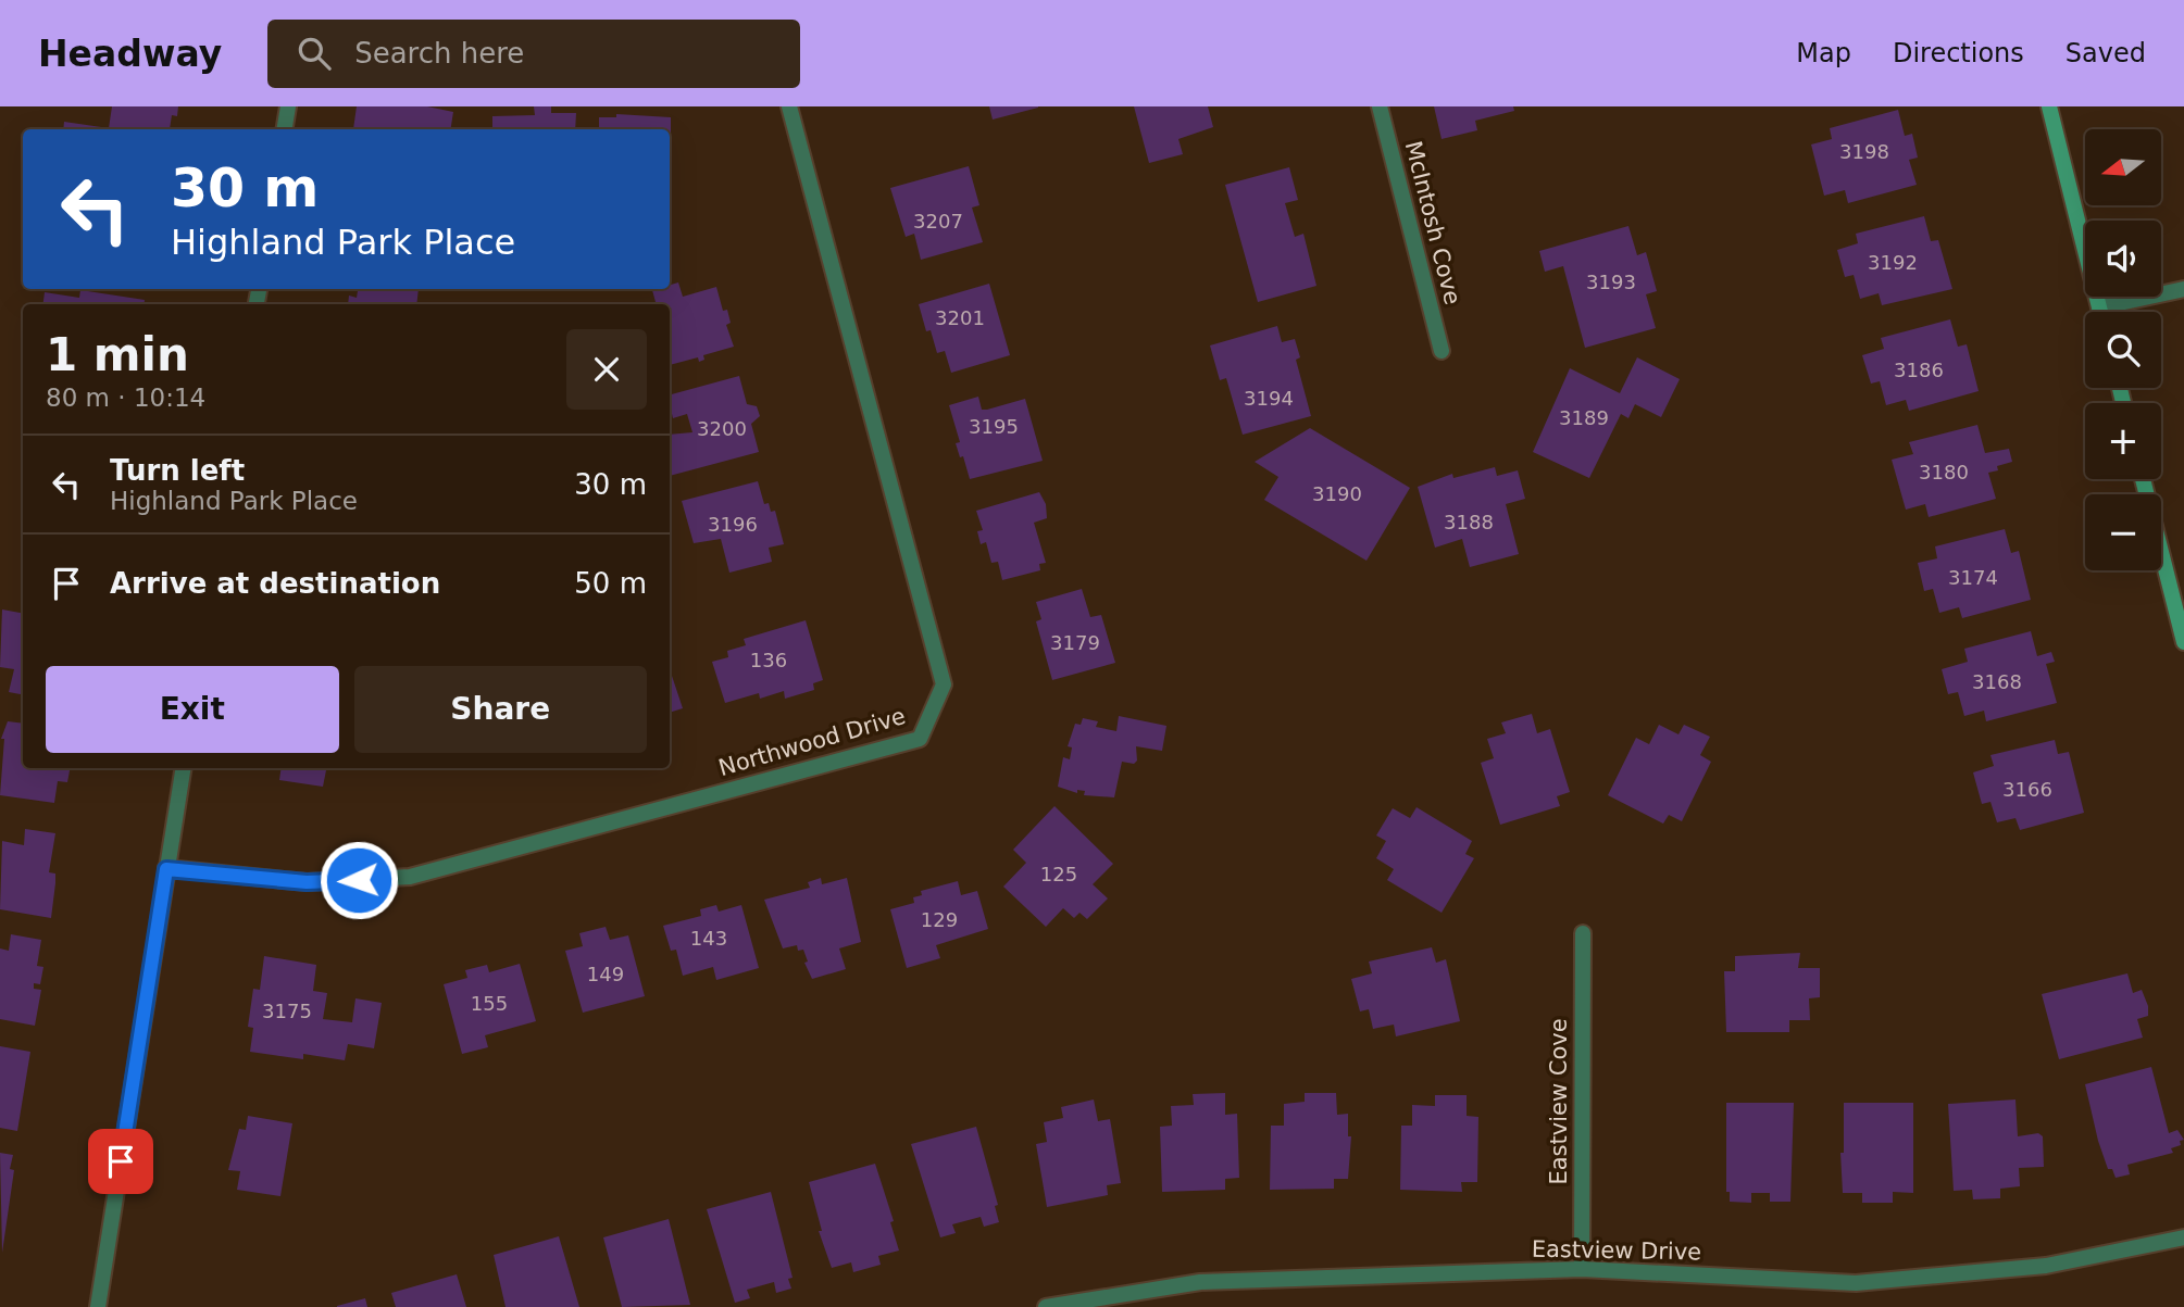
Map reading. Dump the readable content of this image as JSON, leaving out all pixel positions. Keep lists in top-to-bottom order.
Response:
{
  "streets": {
    "street": [
      "McIntosh Cove",
      "Northwood Drive",
      "Eastview Cove",
      "Eastview Drive"
    ]
  },
  "crossings": [
    ["Eastview Cove", "Eastview Drive"]
  ],
  "house_numbers": [
    "3198",
    "3207",
    "3192",
    "3193",
    "3201",
    "3186",
    "3194",
    "3189",
    "3195",
    "3200",
    "3180",
    "3190",
    "3188",
    "3196",
    "3174",
    "3179",
    "136",
    "3168",
    "3166",
    "125",
    "129",
    "143",
    "149",
    "155",
    "3175"
  ],
  "north": "left",
  "page": {
    "header": "Headway",
    "search": "Search here",
    "nav": ["Map", "Directions", "Saved"],
    "map_buttons": ["+", "−"],
    "turn": ["30 m", "Highland Park Place"],
    "heading": ["1 min", "80 m · 10:14"],
    "list": [
      {
        "name": "Turn left",
        "note": "Highland Park Place",
        "value": "30 m"
      },
      {
        "name": "Arrive at destination",
        "value": "50 m"
      }
    ],
    "buttons": ["Exit", "Share"]
  }
}
